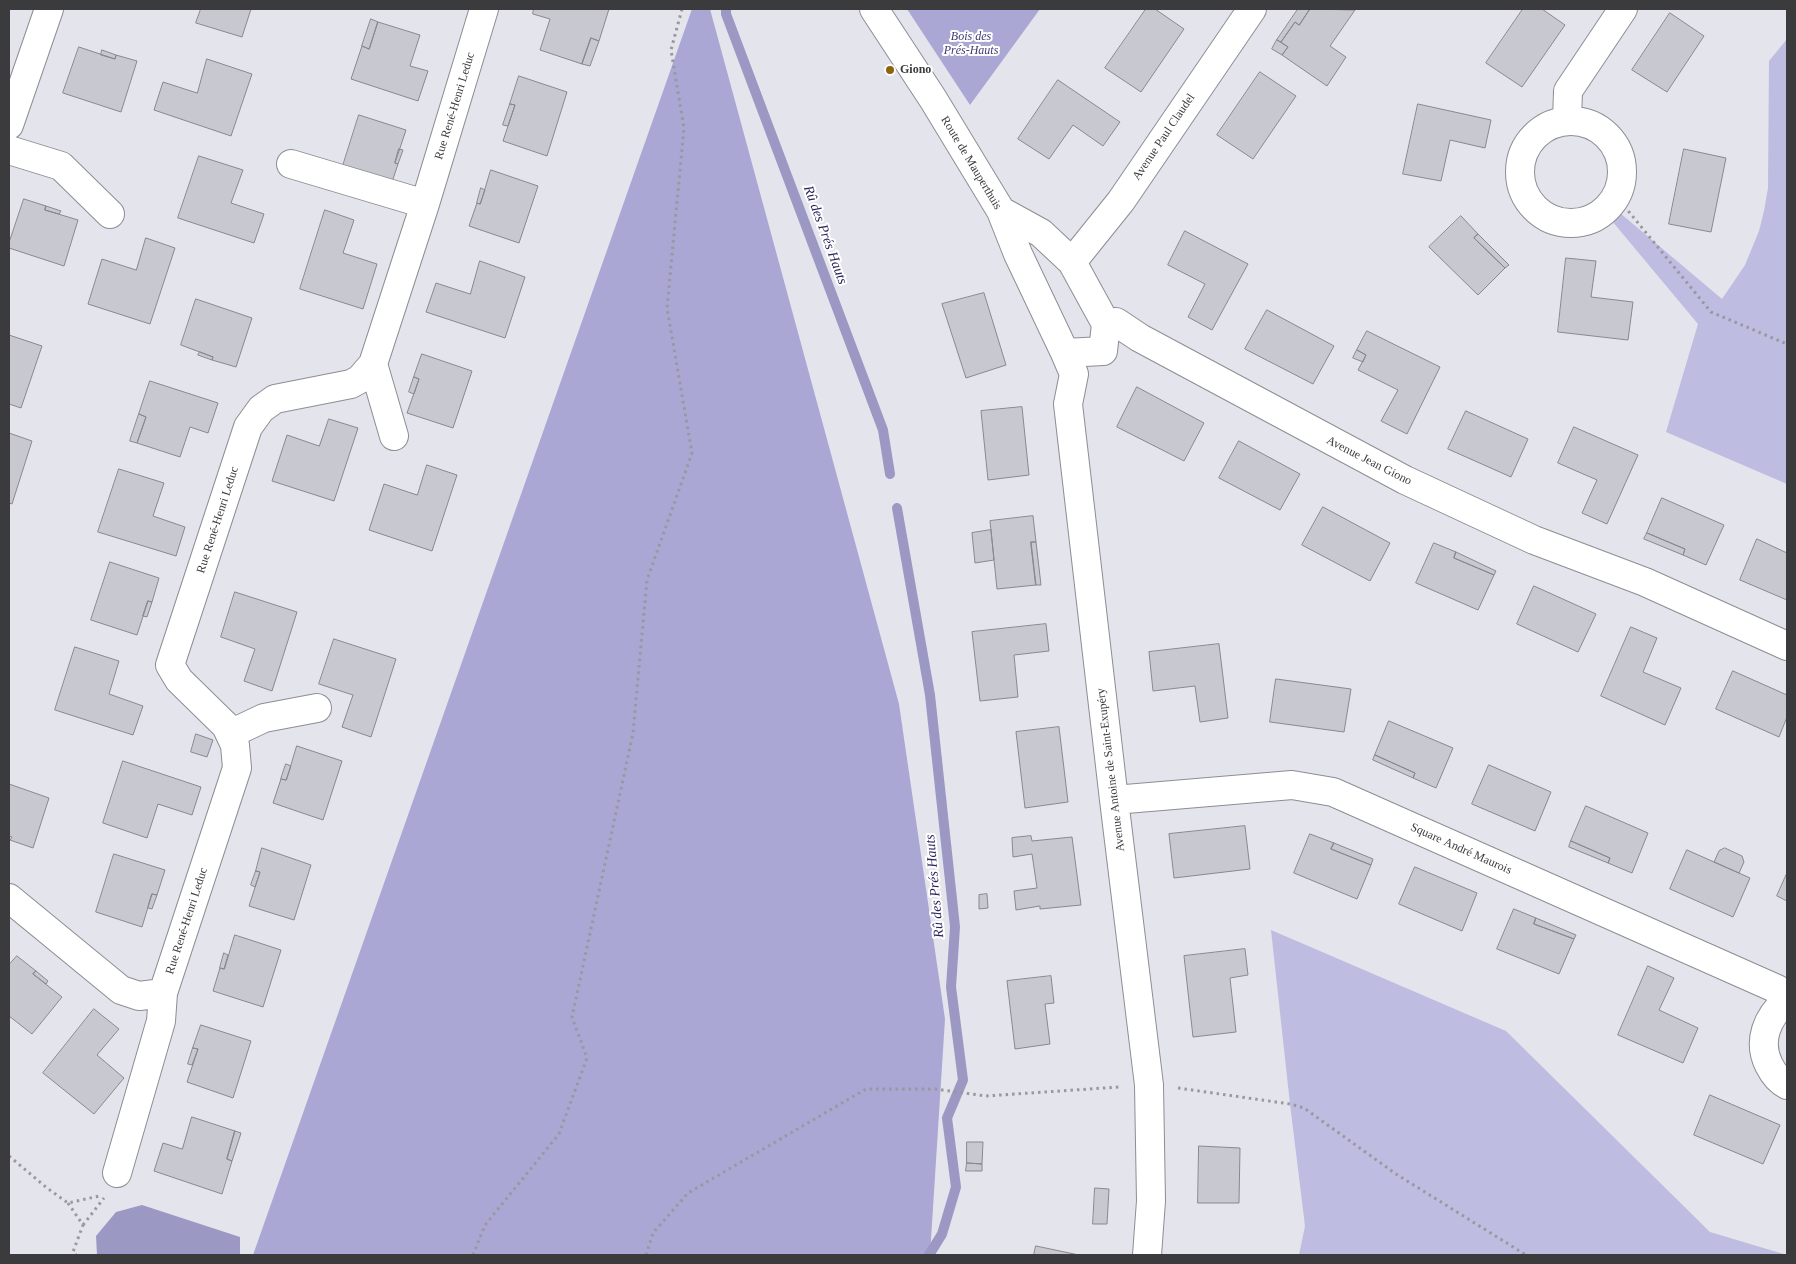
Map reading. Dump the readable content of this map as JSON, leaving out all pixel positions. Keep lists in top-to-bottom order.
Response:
{
  "streets": {
    "street": [
      "Rue René-Henri Leduc",
      "Avenue Paul Claudel",
      "Route de Mauperthuis",
      "Avenue Jean Giono",
      "Avenue Antoine de Saint-Exupéry",
      "Square André Maurois"
    ]
  },
  "crossings": [
    ["Route de Mauperthuis", "Avenue Antoine de Saint-Exupéry"],
    ["Avenue Antoine de Saint-Exupéry", "Square André Maurois"]
  ],
  "water": ["Rû des Prés Hauts"],
  "parks": ["Bois des Prés-Hauts"],
  "places": ["Giono"]
}
